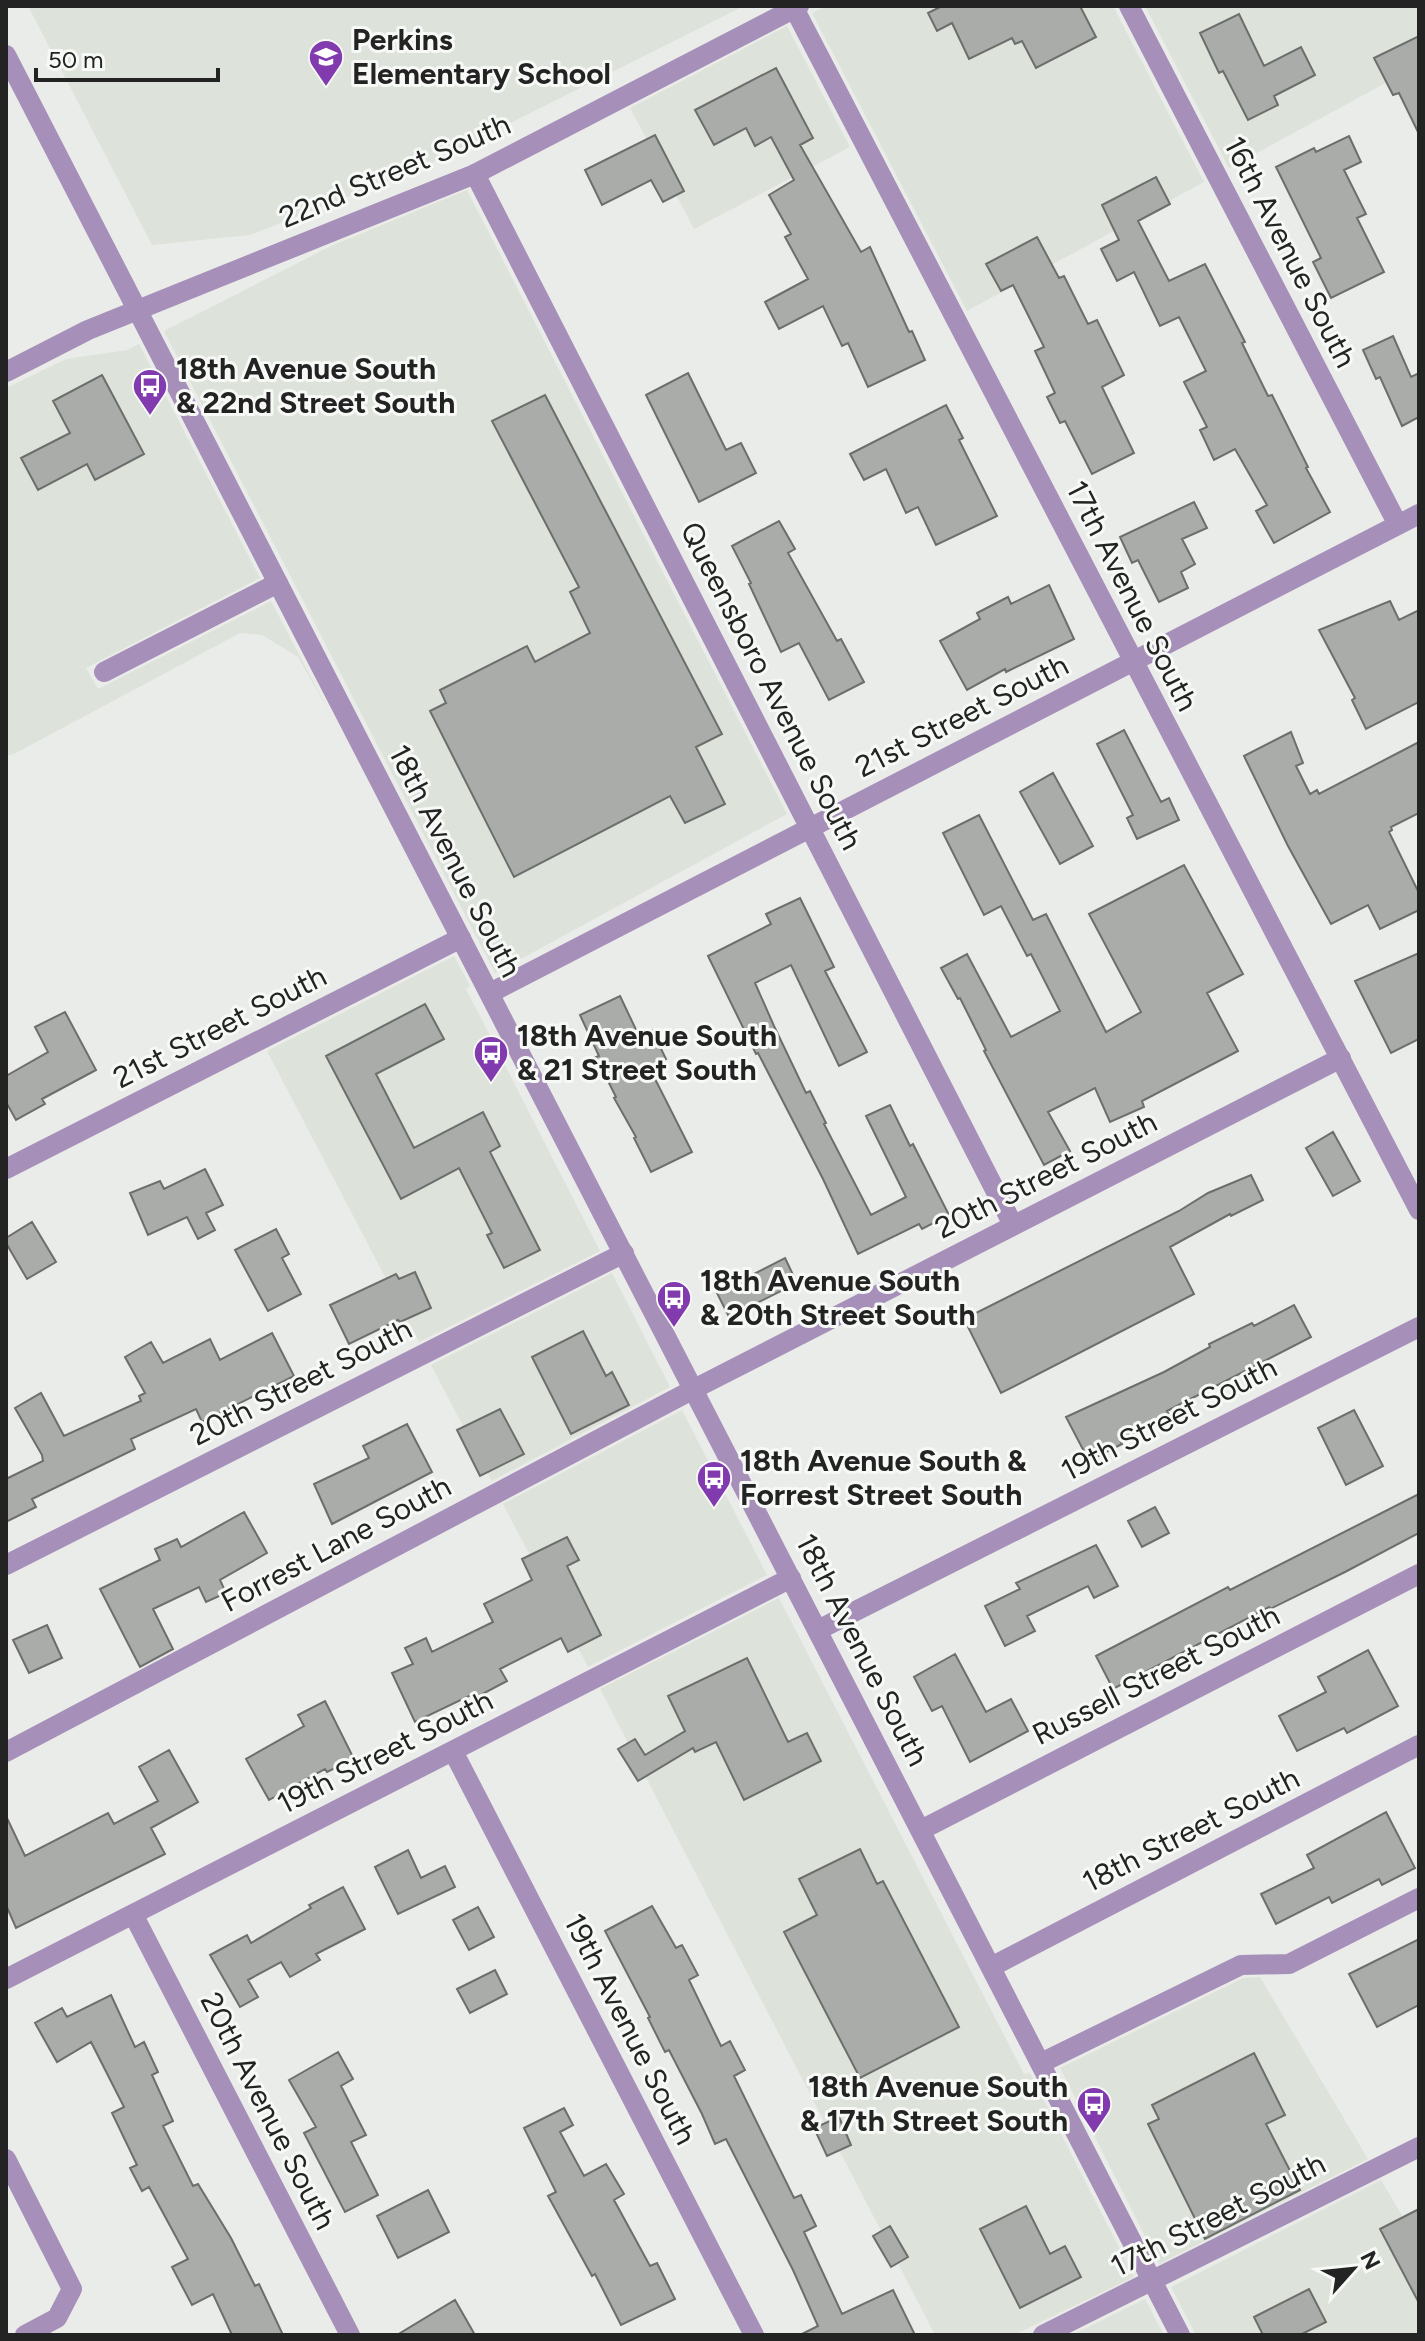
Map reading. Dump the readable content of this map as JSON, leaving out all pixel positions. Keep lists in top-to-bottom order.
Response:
{
  "streets": {
    "street": [
      "22nd Street South",
      "16th Avenue South",
      "17th Avenue South",
      "Queensboro Avenue South",
      "21st Street South",
      "18th Avenue South",
      "20th Street South",
      "19th Street South",
      "Forrest Lane South",
      "Russell Street South",
      "18th Street South",
      "19th Avenue South",
      "20th Avenue South",
      "17th Street South"
    ]
  },
  "crossings": [
    ["22nd Street South", "17th Avenue South"],
    ["22nd Street South", "Queensboro Avenue South"],
    ["22nd Street South", "18th Avenue South"],
    ["16th Avenue South", "21st Street South"],
    ["17th Avenue South", "21st Street South"],
    ["17th Avenue South", "20th Street South"],
    ["Queensboro Avenue South", "21st Street South"],
    ["Queensboro Avenue South", "20th Street South"],
    ["21st Street South", "18th Avenue South"],
    ["18th Avenue South", "20th Street South"],
    ["18th Avenue South", "19th Street South"],
    ["18th Avenue South", "Forrest Lane South"],
    ["18th Avenue South", "Russell Street South"],
    ["18th Avenue South", "18th Street South"],
    ["18th Avenue South", "17th Street South"],
    ["20th Street South", "Forrest Lane South"],
    ["19th Street South", "19th Avenue South"],
    ["19th Street South", "20th Avenue South"]
  ],
  "places": {
    "school or university": ["Perkins Elementary School"],
    "bus stop": [
      "18th Avenue South & 22nd Street South",
      "18th Avenue South & 21 Street South",
      "18th Avenue South & 20th Street South",
      "18th Avenue South & Forrest Street South",
      "18th Avenue South & 17th Street South"
    ]
  },
  "scale_bar": "50 m",
  "north": "top right"
}
